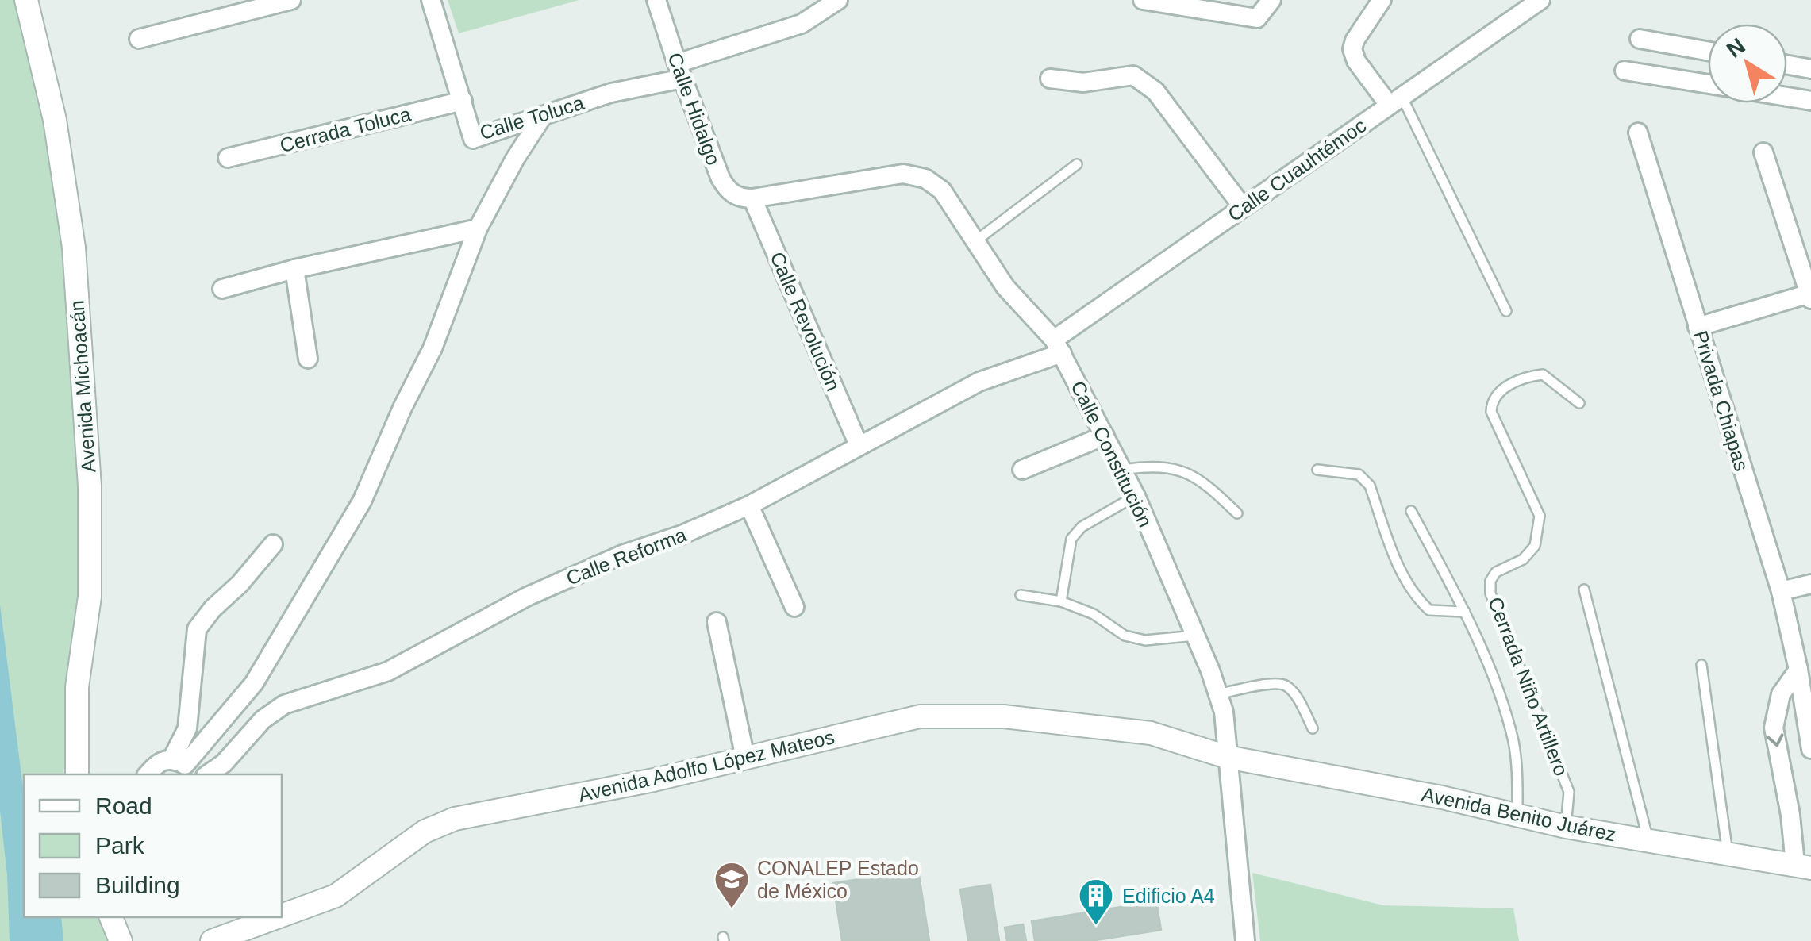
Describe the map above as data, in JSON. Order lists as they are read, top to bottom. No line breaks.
{"streets":{"street":["Calle Hidalgo","Calle Toluca","Cerrada Toluca","Calle Cuauhtémoc","Calle Revolución","Avenida Michoacán","Privada Chiapas","Calle Constitución","Calle Reforma","Avenida Adolfo López Mateos","Avenida Benito Juárez"],"lane":["Cerrada Niño Artillero"]},"crossings":[["Calle Hidalgo","Calle Toluca"],["Calle Hidalgo","Calle Revolución"],["Calle Hidalgo","Calle Constitución"],["Calle Toluca","Cerrada Toluca"],["Calle Cuauhtémoc","Calle Constitución"],["Calle Cuauhtémoc","Calle Reforma"],["Calle Revolución","Calle Constitución"],["Calle Revolución","Calle Reforma"],["Calle Constitución","Calle Reforma"],["Calle Constitución","Avenida Adolfo López Mateos"],["Calle Constitución","Avenida Benito Juárez"],["Cerrada Niño Artillero","Avenida Benito Juárez"],["Avenida Adolfo López Mateos","Avenida Benito Juárez"]],"places":{"school or university":["CONALEP Estado de México"],"building":["Edificio A4"]},"legend":["Road","Park","Building"],"north":"top left"}
